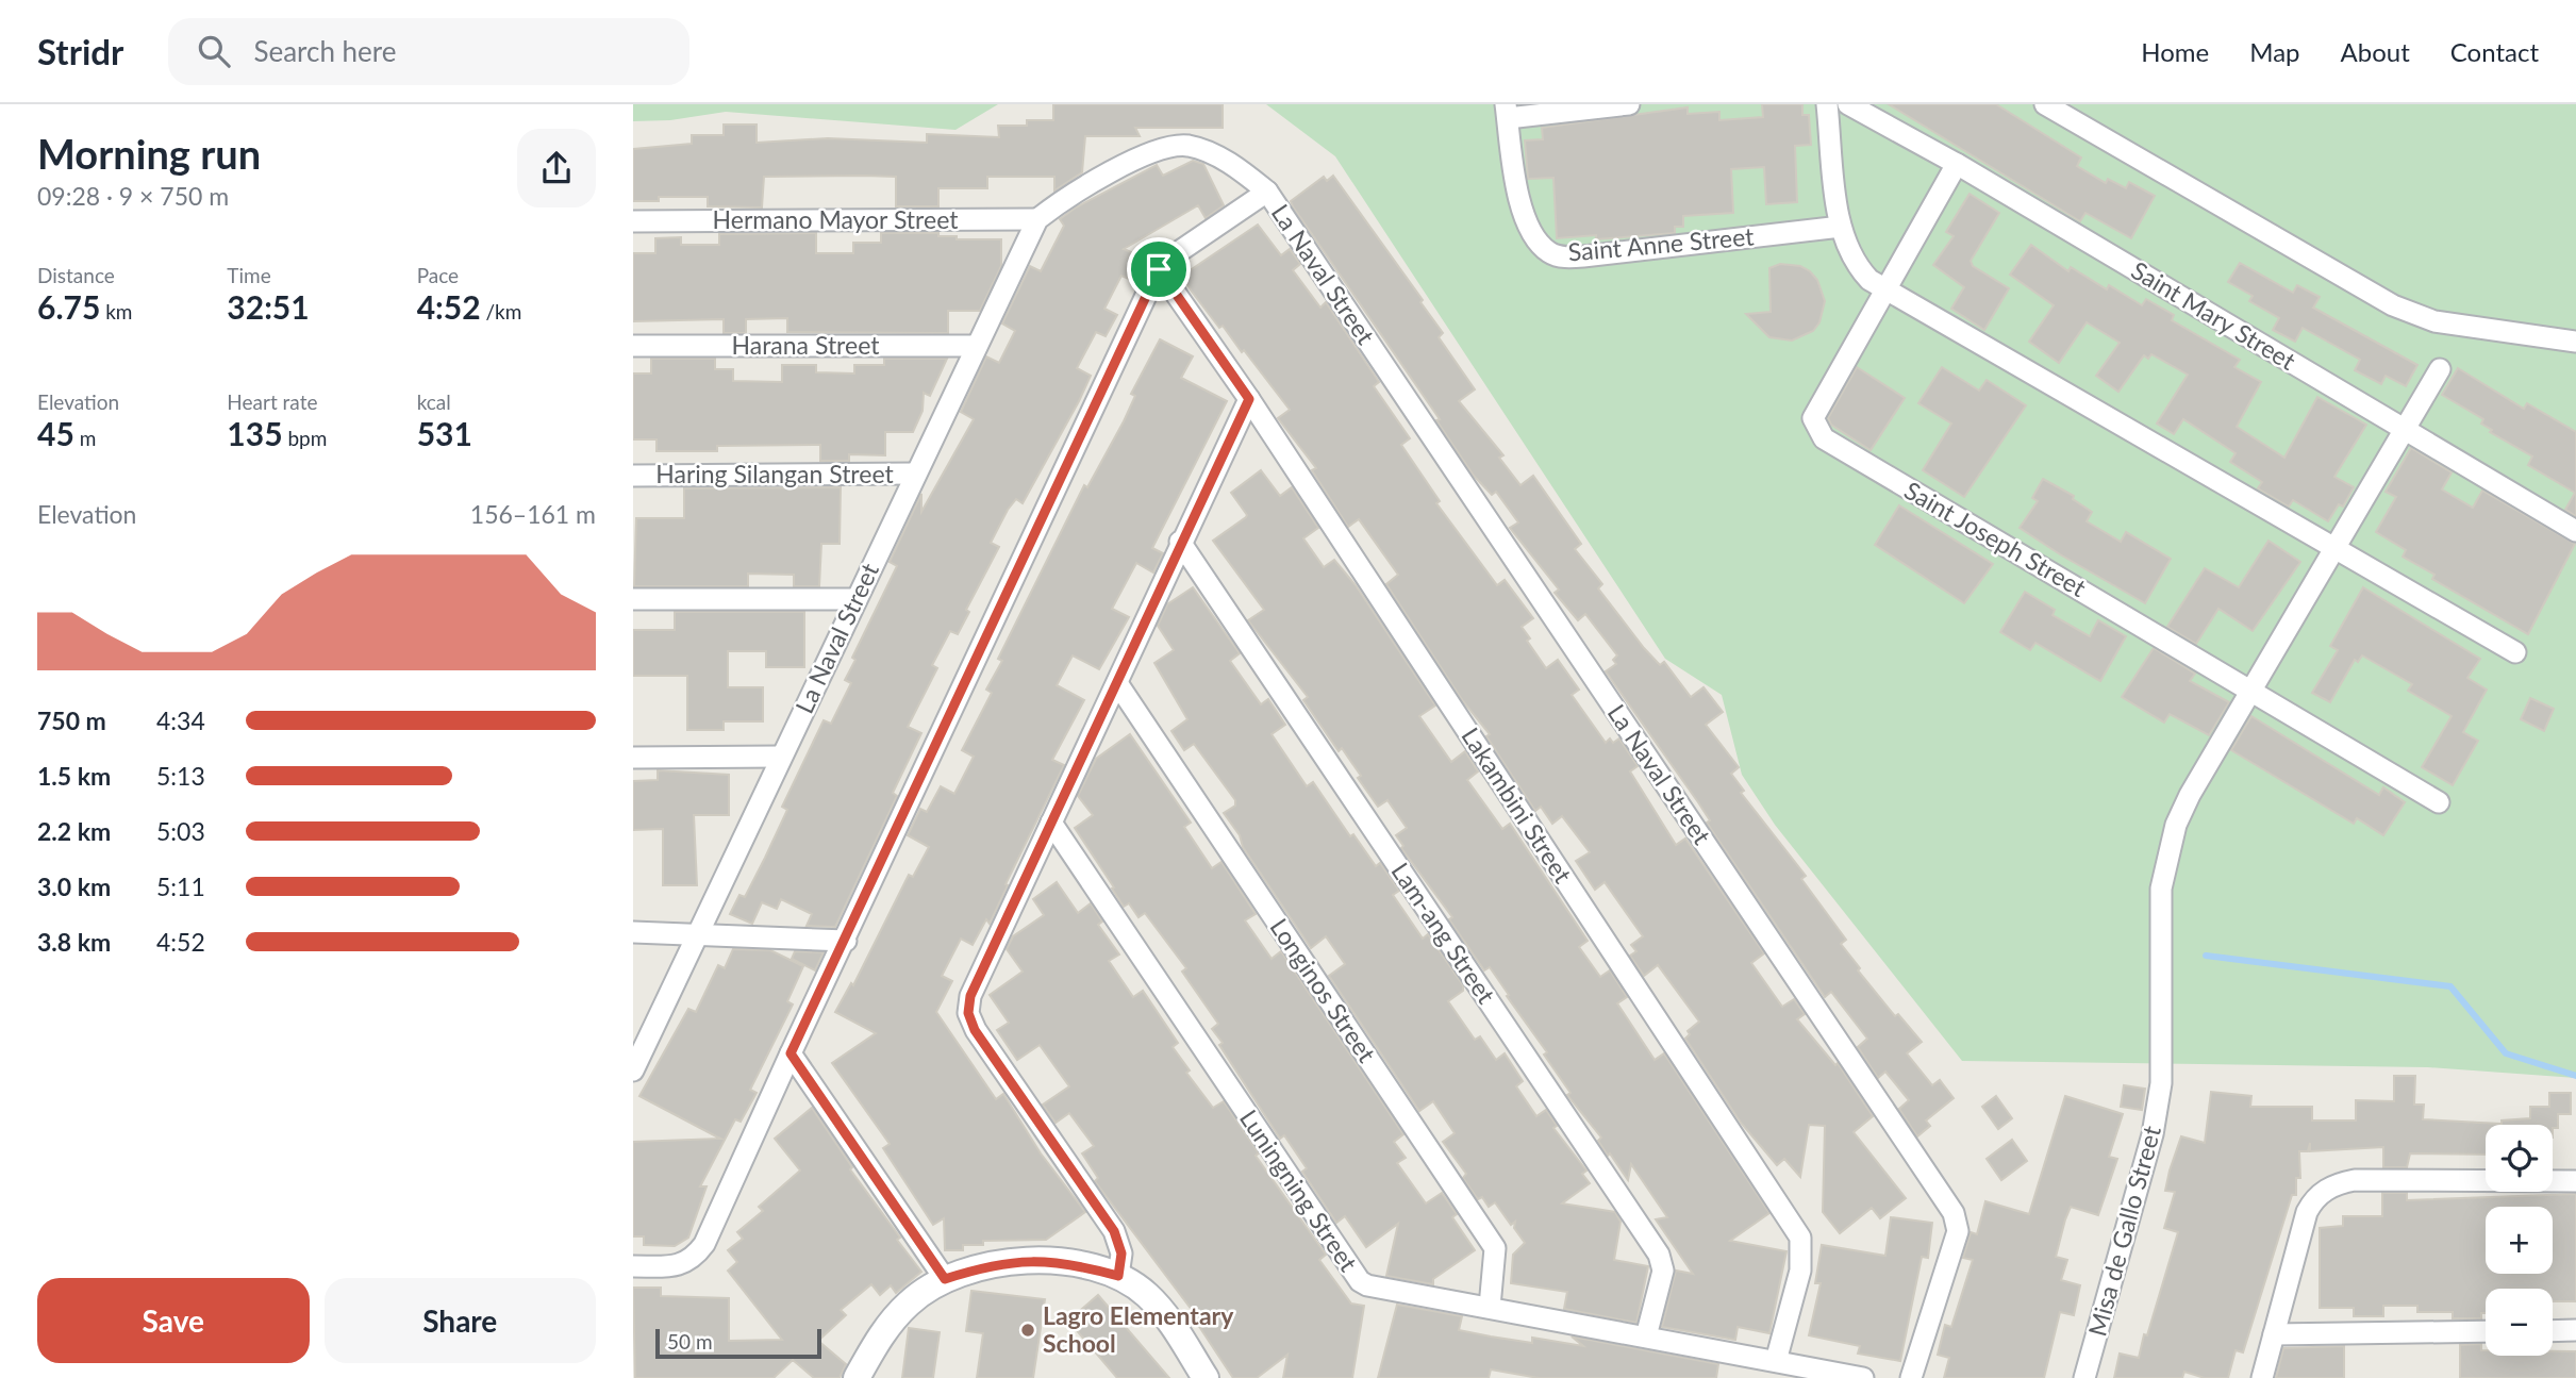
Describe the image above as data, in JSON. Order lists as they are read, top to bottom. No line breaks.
{"streets":{"street":["Hermano Mayor Street","Saint Anne Street","La Naval Street","Saint Mary Street","Harana Street","Haring Silangan Street","Saint Joseph Street","Lakambini Street","Lam-ang Street","Longinos Street","Luningning Street","Misa de Gallo Street"]},"crossings":[["Hermano Mayor Street","La Naval Street"],["La Naval Street","Harana Street"],["La Naval Street","Haring Silangan Street"],["Saint Mary Street","Saint Joseph Street"],["Saint Mary Street","Misa de Gallo Street"],["Saint Joseph Street","Misa de Gallo Street"],["Lakambini Street","Luningning Street"],["Lam-ang Street","Luningning Street"],["Longinos Street","Luningning Street"]],"places":["Lagro Elementary School"],"scale_bar":"50 m","page":{"header":"Stridr","search":"Search here","nav":["Home","Map","About","Contact"],"heading":["Morning run","09:28 · 9 × 750 m"],"stats":[["Distance","6.75 km"],["Time","32:51"],["Pace","4:52 /km"],["Elevation","45 m"],["Heart rate","135 bpm"],["kcal","531"]],"chart":["Elevation","156–161 m"],"list":[{"name":"750 m","note":"4:34"},{"name":"1.5 km","note":"5:13"},{"name":"2.2 km","note":"5:03"},{"name":"3.0 km","note":"5:11"},{"name":"3.8 km","note":"4:52"}],"map_buttons":["+","−"],"buttons":["Save","Share"],"scale":"50 m"}}
